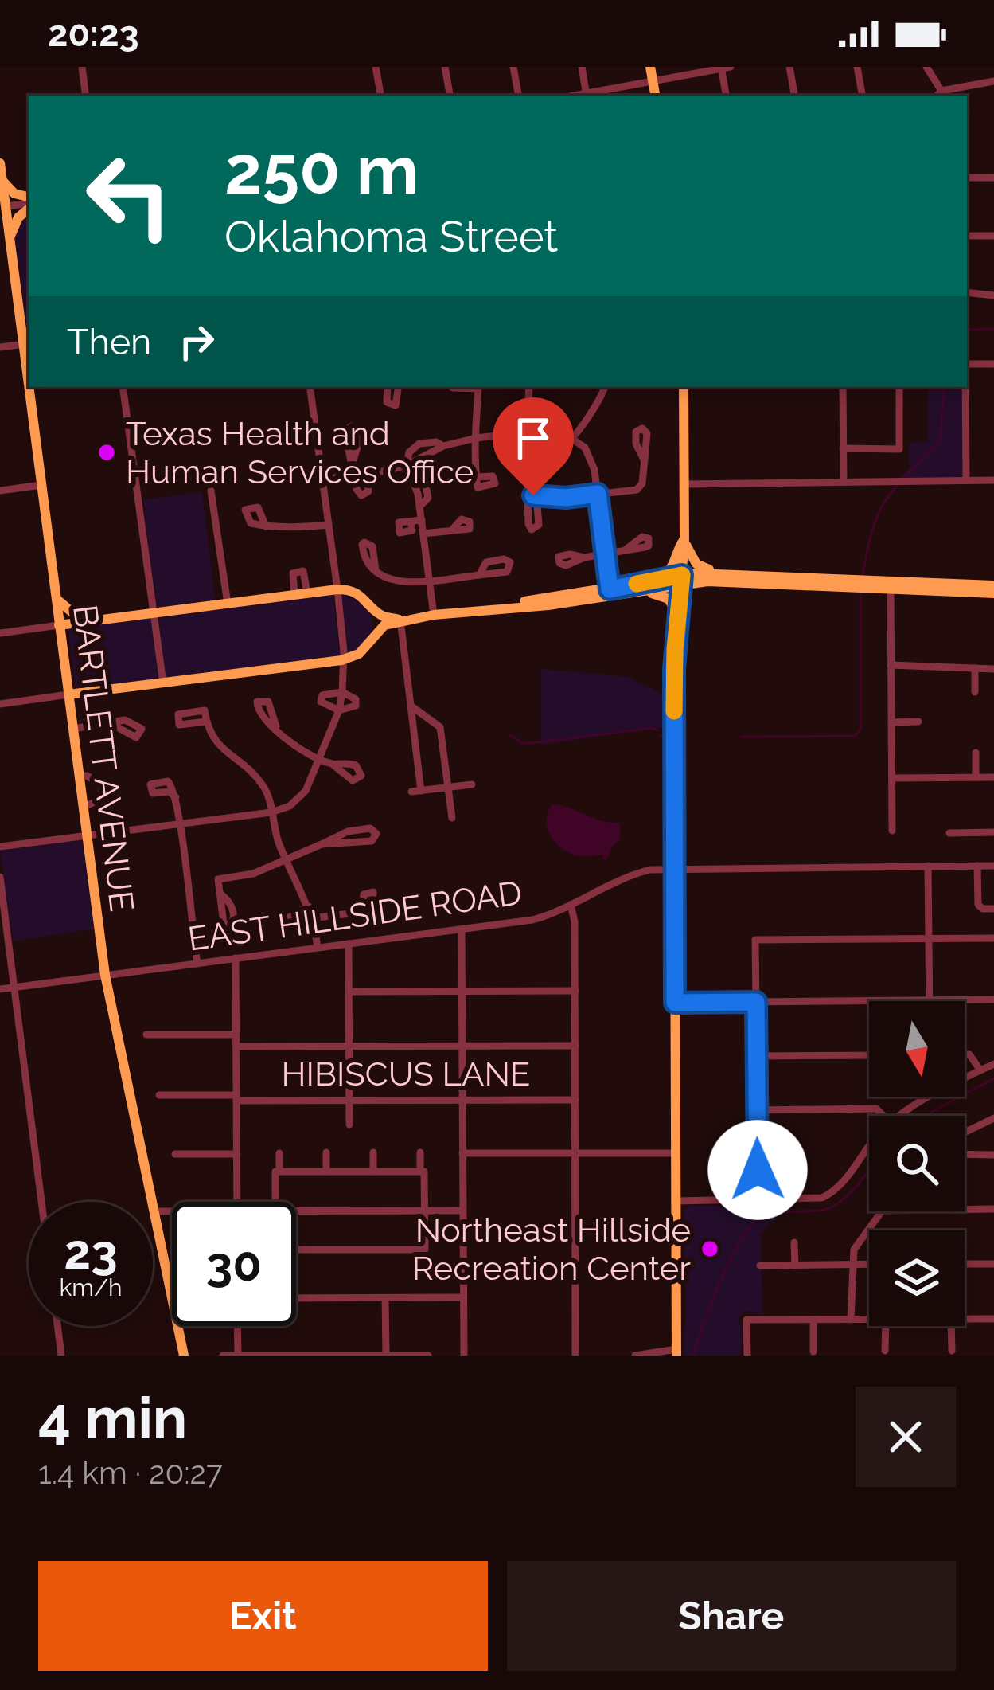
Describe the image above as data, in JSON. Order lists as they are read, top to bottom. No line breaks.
{"streets":{"main road":["BARTLETT AVENUE"],"street":["EAST HILLSIDE ROAD","HIBISCUS LANE"]},"crossings":[["BARTLETT AVENUE","EAST HILLSIDE ROAD"]],"places":["Texas Health and Human Services Office","Northeast Hillside Recreation Center"],"north":"bottom","page":{"status":"20:23","turn":["250 m","Oklahoma Street"],"then":"Then","speed":"23 km/h","limit":"30","heading":["4 min","1.4 km · 20:27"],"buttons":["Exit","Share"]}}
